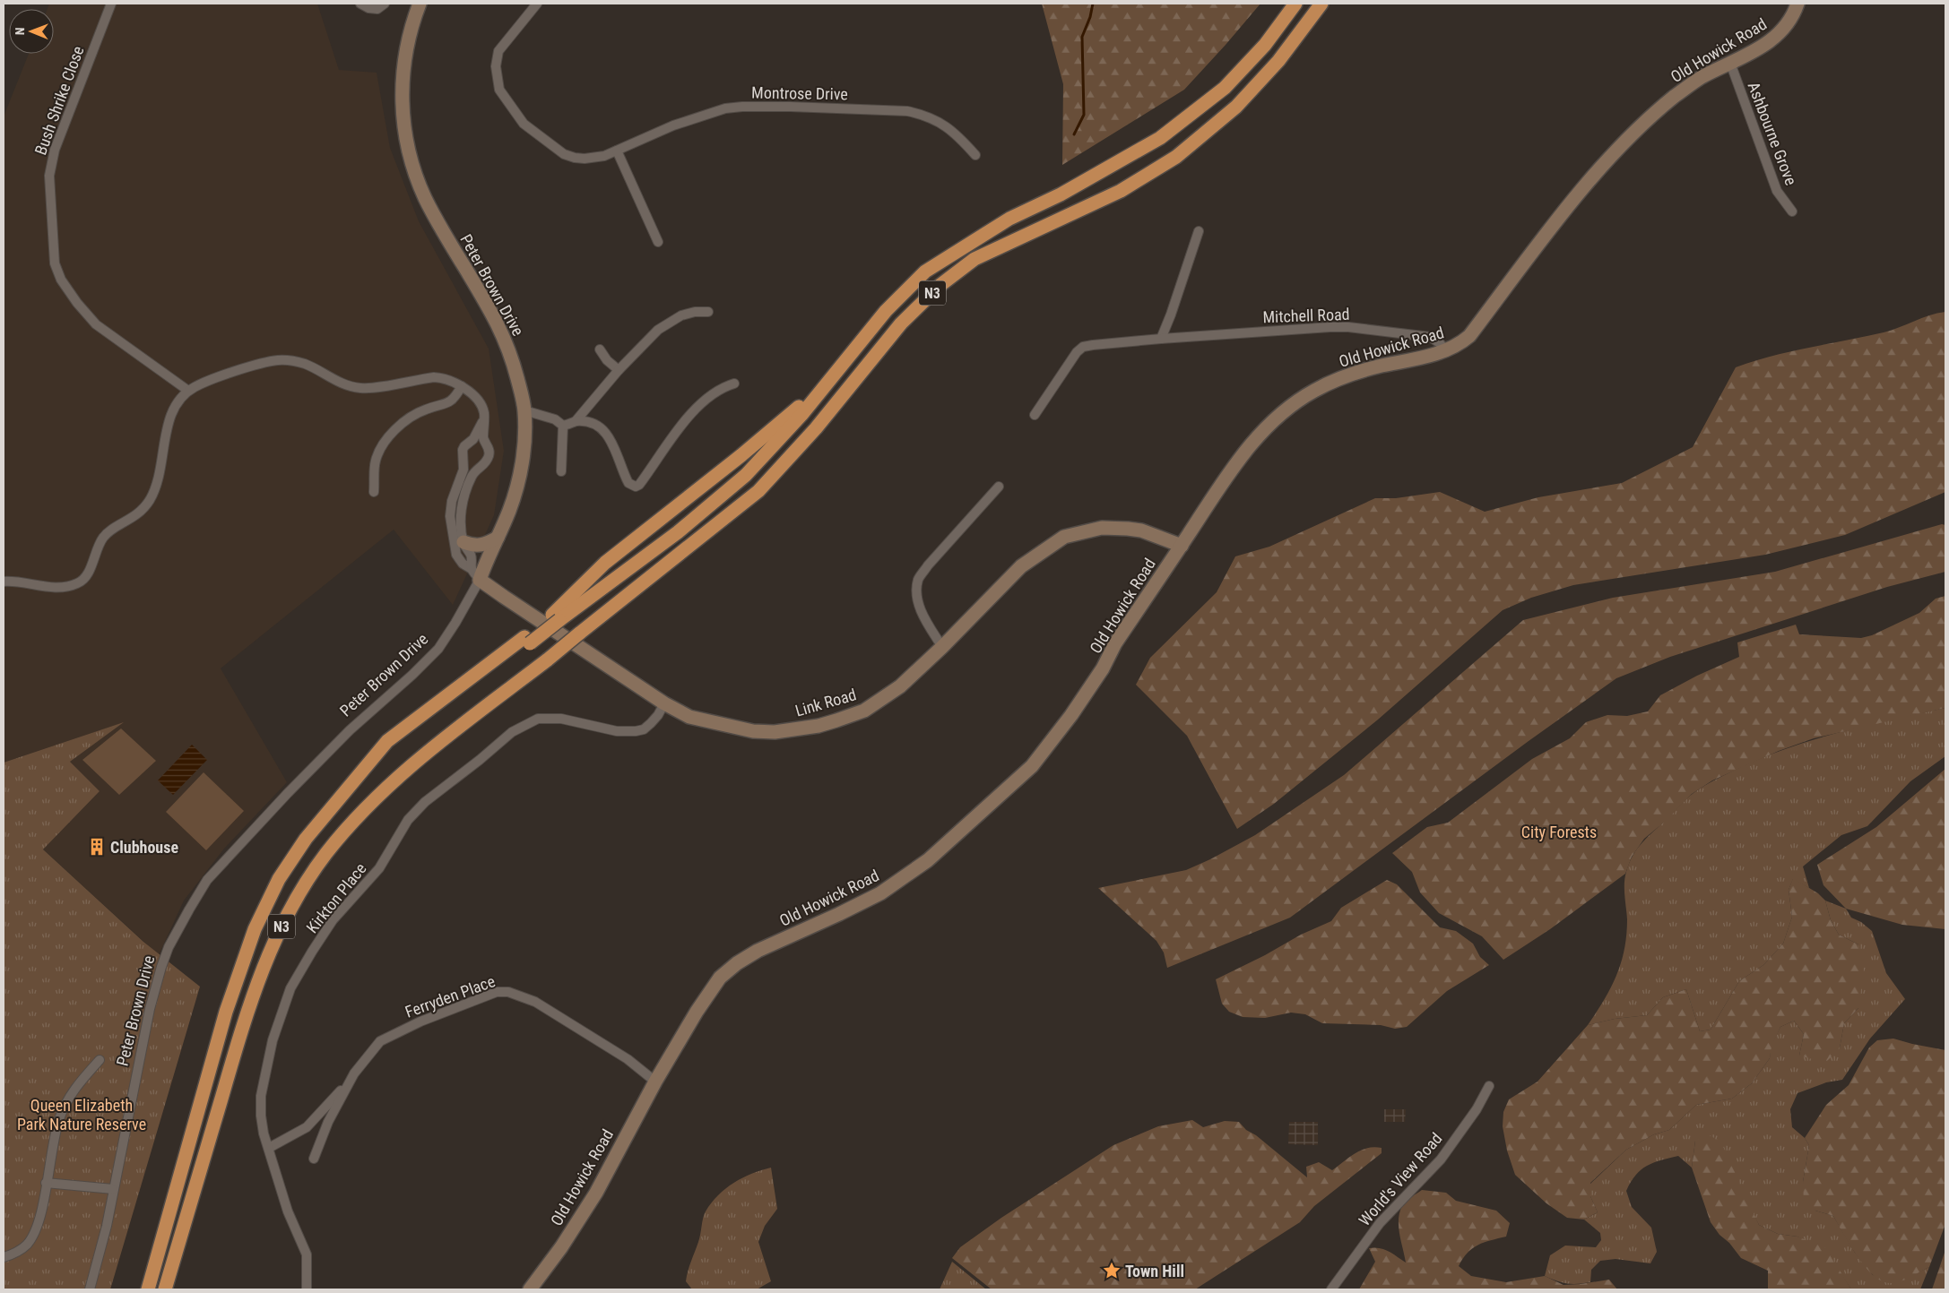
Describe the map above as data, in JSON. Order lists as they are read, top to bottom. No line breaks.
{"streets":{"highway":["N3"],"main road":["Old Howick Road","Peter Brown Drive","Link Road"],"street":["Montrose Drive","Bush Shrike Close","Ashbourne Grove","Mitchell Road","Kirkton Place","Ferryden Place","World's View Road"]},"crossings":[["Old Howick Road","Ashbourne Grove"],["Old Howick Road","Mitchell Road"],["Old Howick Road","Link Road"],["Old Howick Road","Ferryden Place"],["Peter Brown Drive","Link Road"],["Link Road","Kirkton Place"],["Kirkton Place","Ferryden Place"]],"parks":["City Forests","Queen Elizabeth Park Nature Reserve"],"places":{"building":["Clubhouse"],"place":["Town Hill"]},"north":"left"}
